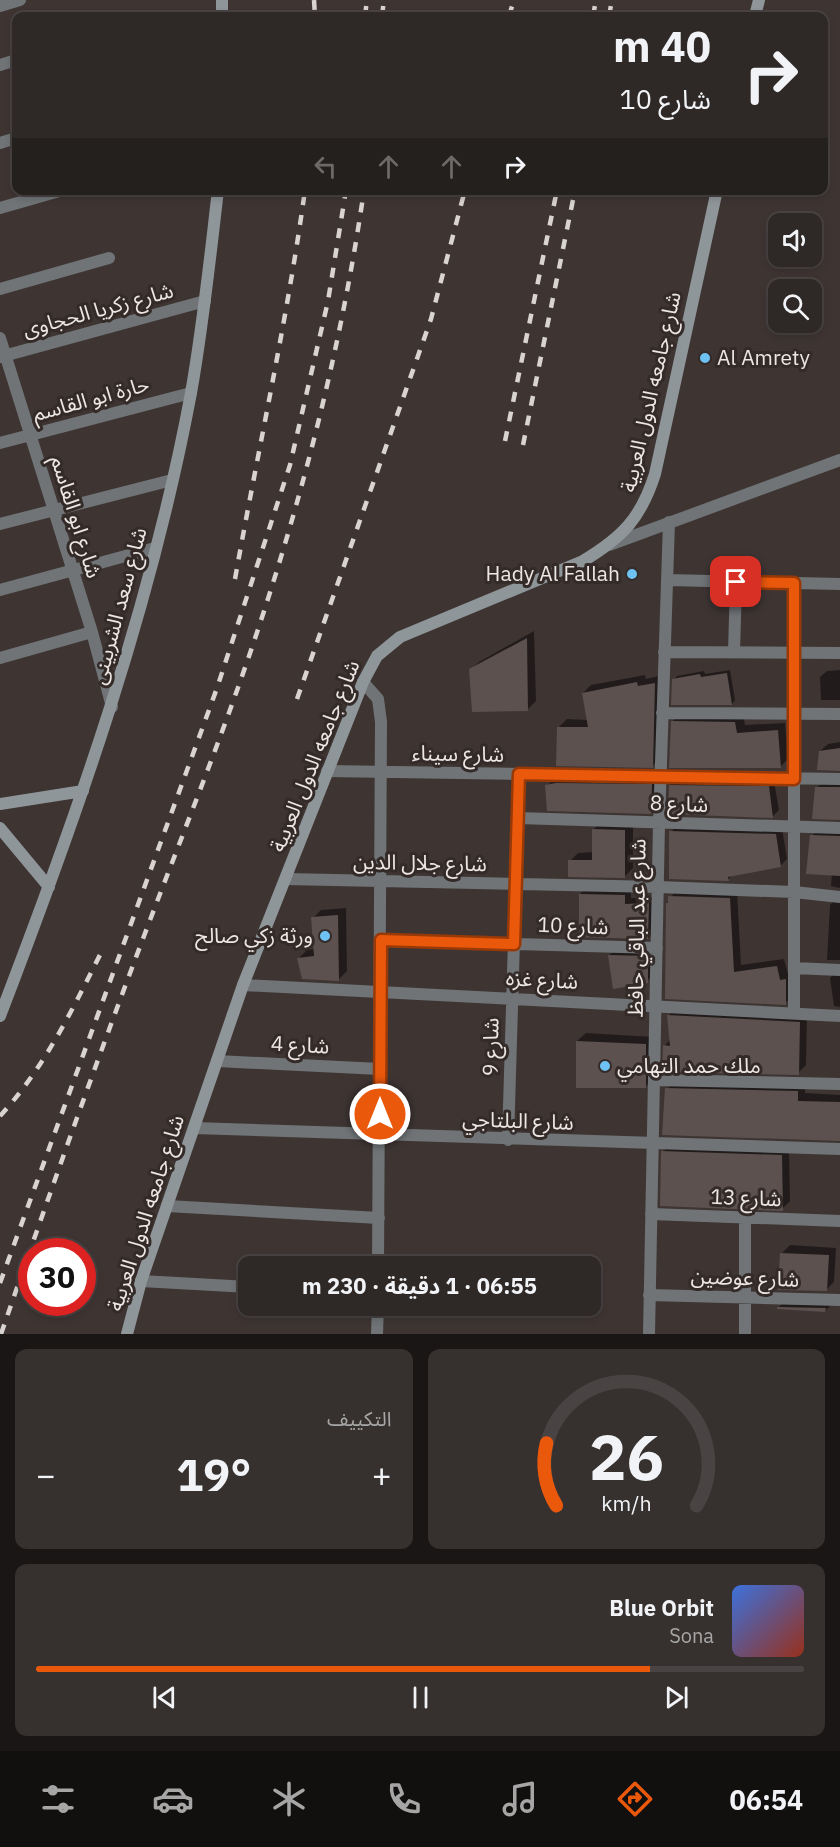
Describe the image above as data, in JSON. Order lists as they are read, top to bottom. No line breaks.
{"streets":{"main road":["شارع جامعه الدول العربية","شارع سعد الشربينى"],"street":["شارع زكريا الحجاوى","حارة ابو القاسم","شارع ابو القاسم","شارع سيناء","شارع 8","شارع جلال الدين","شارع 10","شارع عبد الباقي حافظ","شارع غزه","شارع 4","شارع 9","شارع البلتاجي","شارع 13","شارع عوضين"]},"crossings":[["شارع زكريا الحجاوى","شارع ابو القاسم"],["شارع زكريا الحجاوى","شارع سعد الشربينى"],["شارع جامعه الدول العربية","شارع سيناء"],["شارع جامعه الدول العربية","شارع جلال الدين"],["شارع جامعه الدول العربية","شارع غزه"],["شارع جامعه الدول العربية","شارع 4"],["شارع جامعه الدول العربية","شارع البلتاجي"],["حارة ابو القاسم","شارع ابو القاسم"],["حارة ابو القاسم","شارع سعد الشربينى"],["شارع ابو القاسم","شارع سعد الشربينى"],["شارع سيناء","شارع عبد الباقي حافظ"],["شارع سيناء","شارع 9"],["شارع 8","شارع عبد الباقي حافظ"],["شارع 8","شارع 9"],["شارع جلال الدين","شارع عبد الباقي حافظ"],["شارع جلال الدين","شارع 9"],["شارع 10","شارع عبد الباقي حافظ"],["شارع 10","شارع 9"],["شارع عبد الباقي حافظ","شارع غزه"],["شارع عبد الباقي حافظ","شارع البلتاجي"],["شارع عبد الباقي حافظ","شارع 13"],["شارع عبد الباقي حافظ","شارع عوضين"],["شارع غزه","شارع 9"],["شارع 9","شارع البلتاجي"]],"places":["Al Amrety","Hady Al Fallah","ورثة زكي صالح","ملك حمد التهامي"],"page":{"turn":["40 m","شارع 10"],"limit":"30","trip":"06:55 · 1 دقيقة · 230 m","tile":"التكييف","heat":["−","19°","+"],"song":["Blue Orbit","Sona"],"tabs":"06:54","gauge":["26","km/h"]}}
